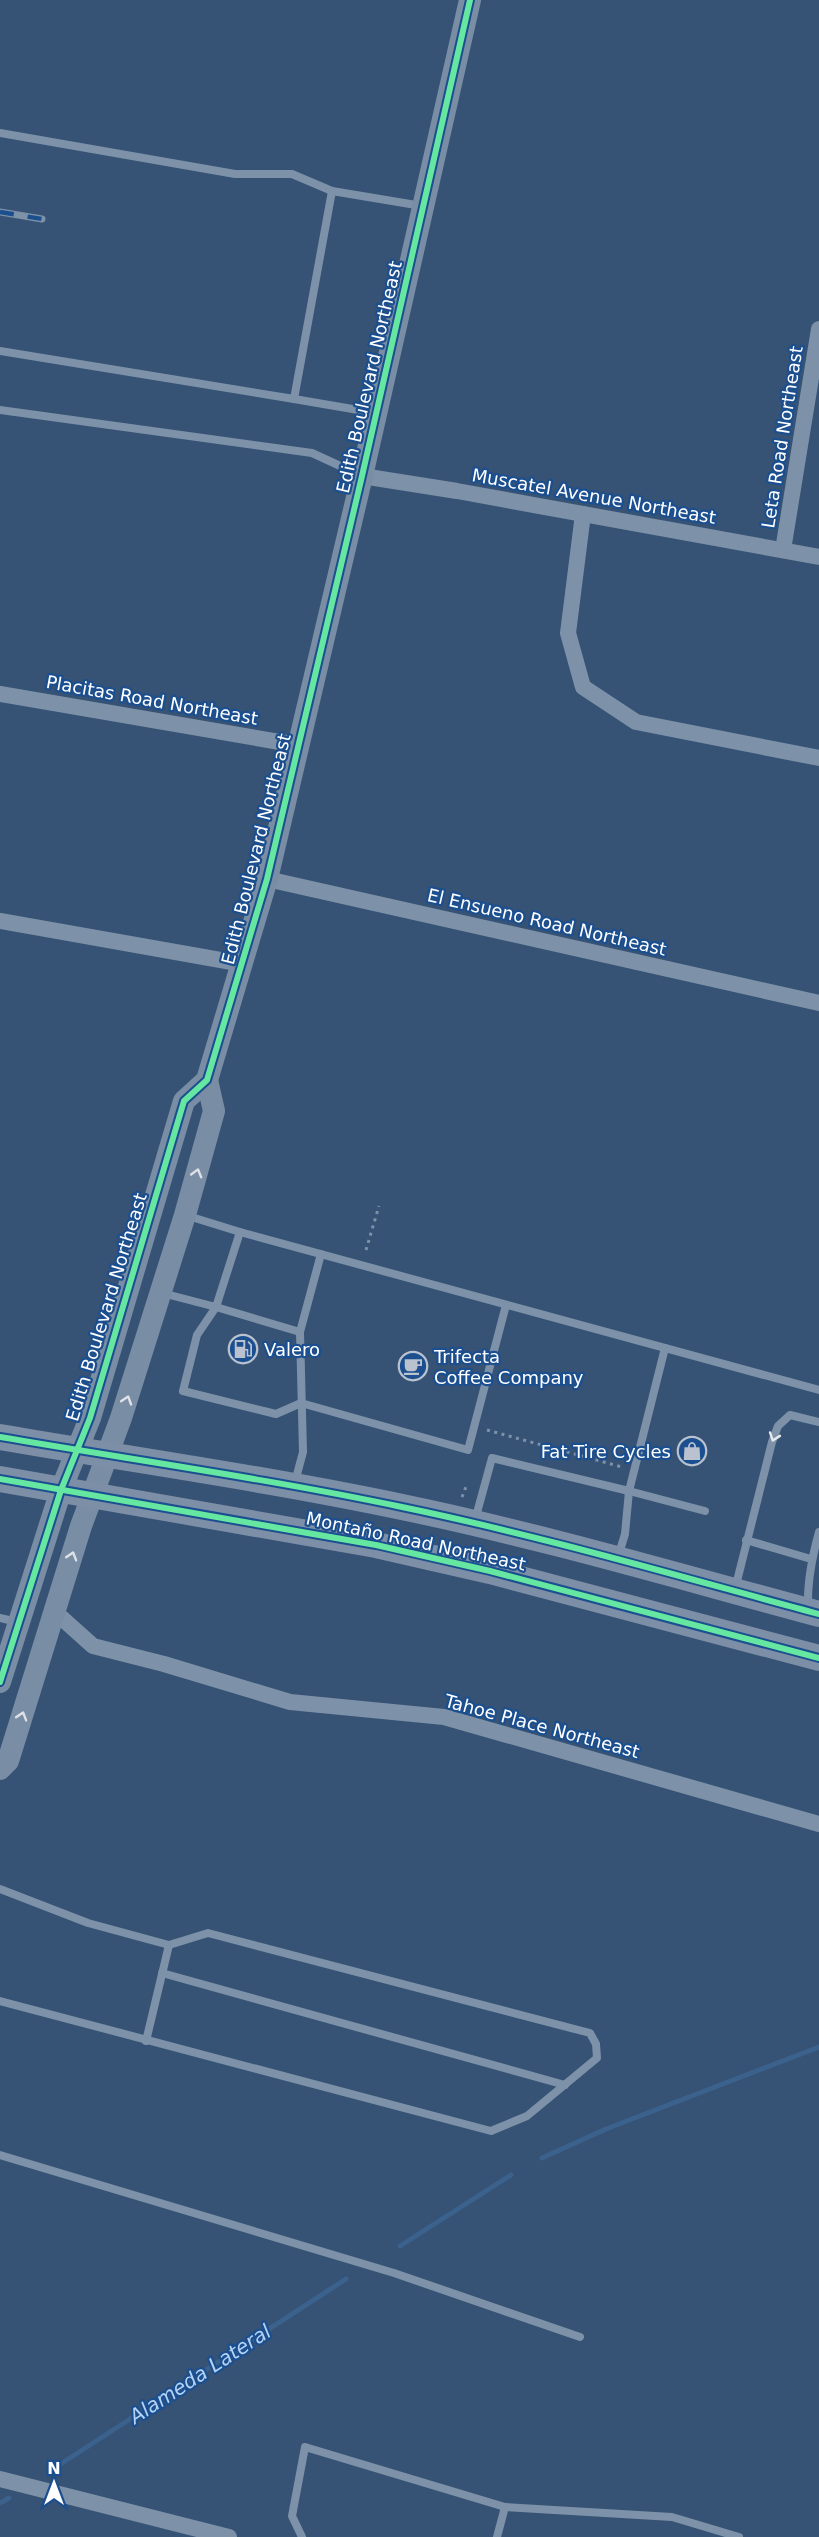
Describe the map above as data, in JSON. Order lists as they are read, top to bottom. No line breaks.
{"streets":{"main road":["Montaño Road Northeast"],"street":["Edith Boulevard Northeast","Leta Road Northeast","Muscatel Avenue Northeast","Placitas Road Northeast","El Ensueno Road Northeast","Tahoe Place Northeast"]},"crossings":[["Edith Boulevard Northeast","Muscatel Avenue Northeast"],["Edith Boulevard Northeast","Placitas Road Northeast"],["Edith Boulevard Northeast","El Ensueno Road Northeast"],["Edith Boulevard Northeast","Montaño Road Northeast"],["Edith Boulevard Northeast","Tahoe Place Northeast"],["Leta Road Northeast","Muscatel Avenue Northeast"]],"water":["Alameda Lateral"],"places":{"fuel station":["Valero"],"cafe":["Trifecta Coffee Company"],"shop":["Fat Tire Cycles"]},"north":"top"}
